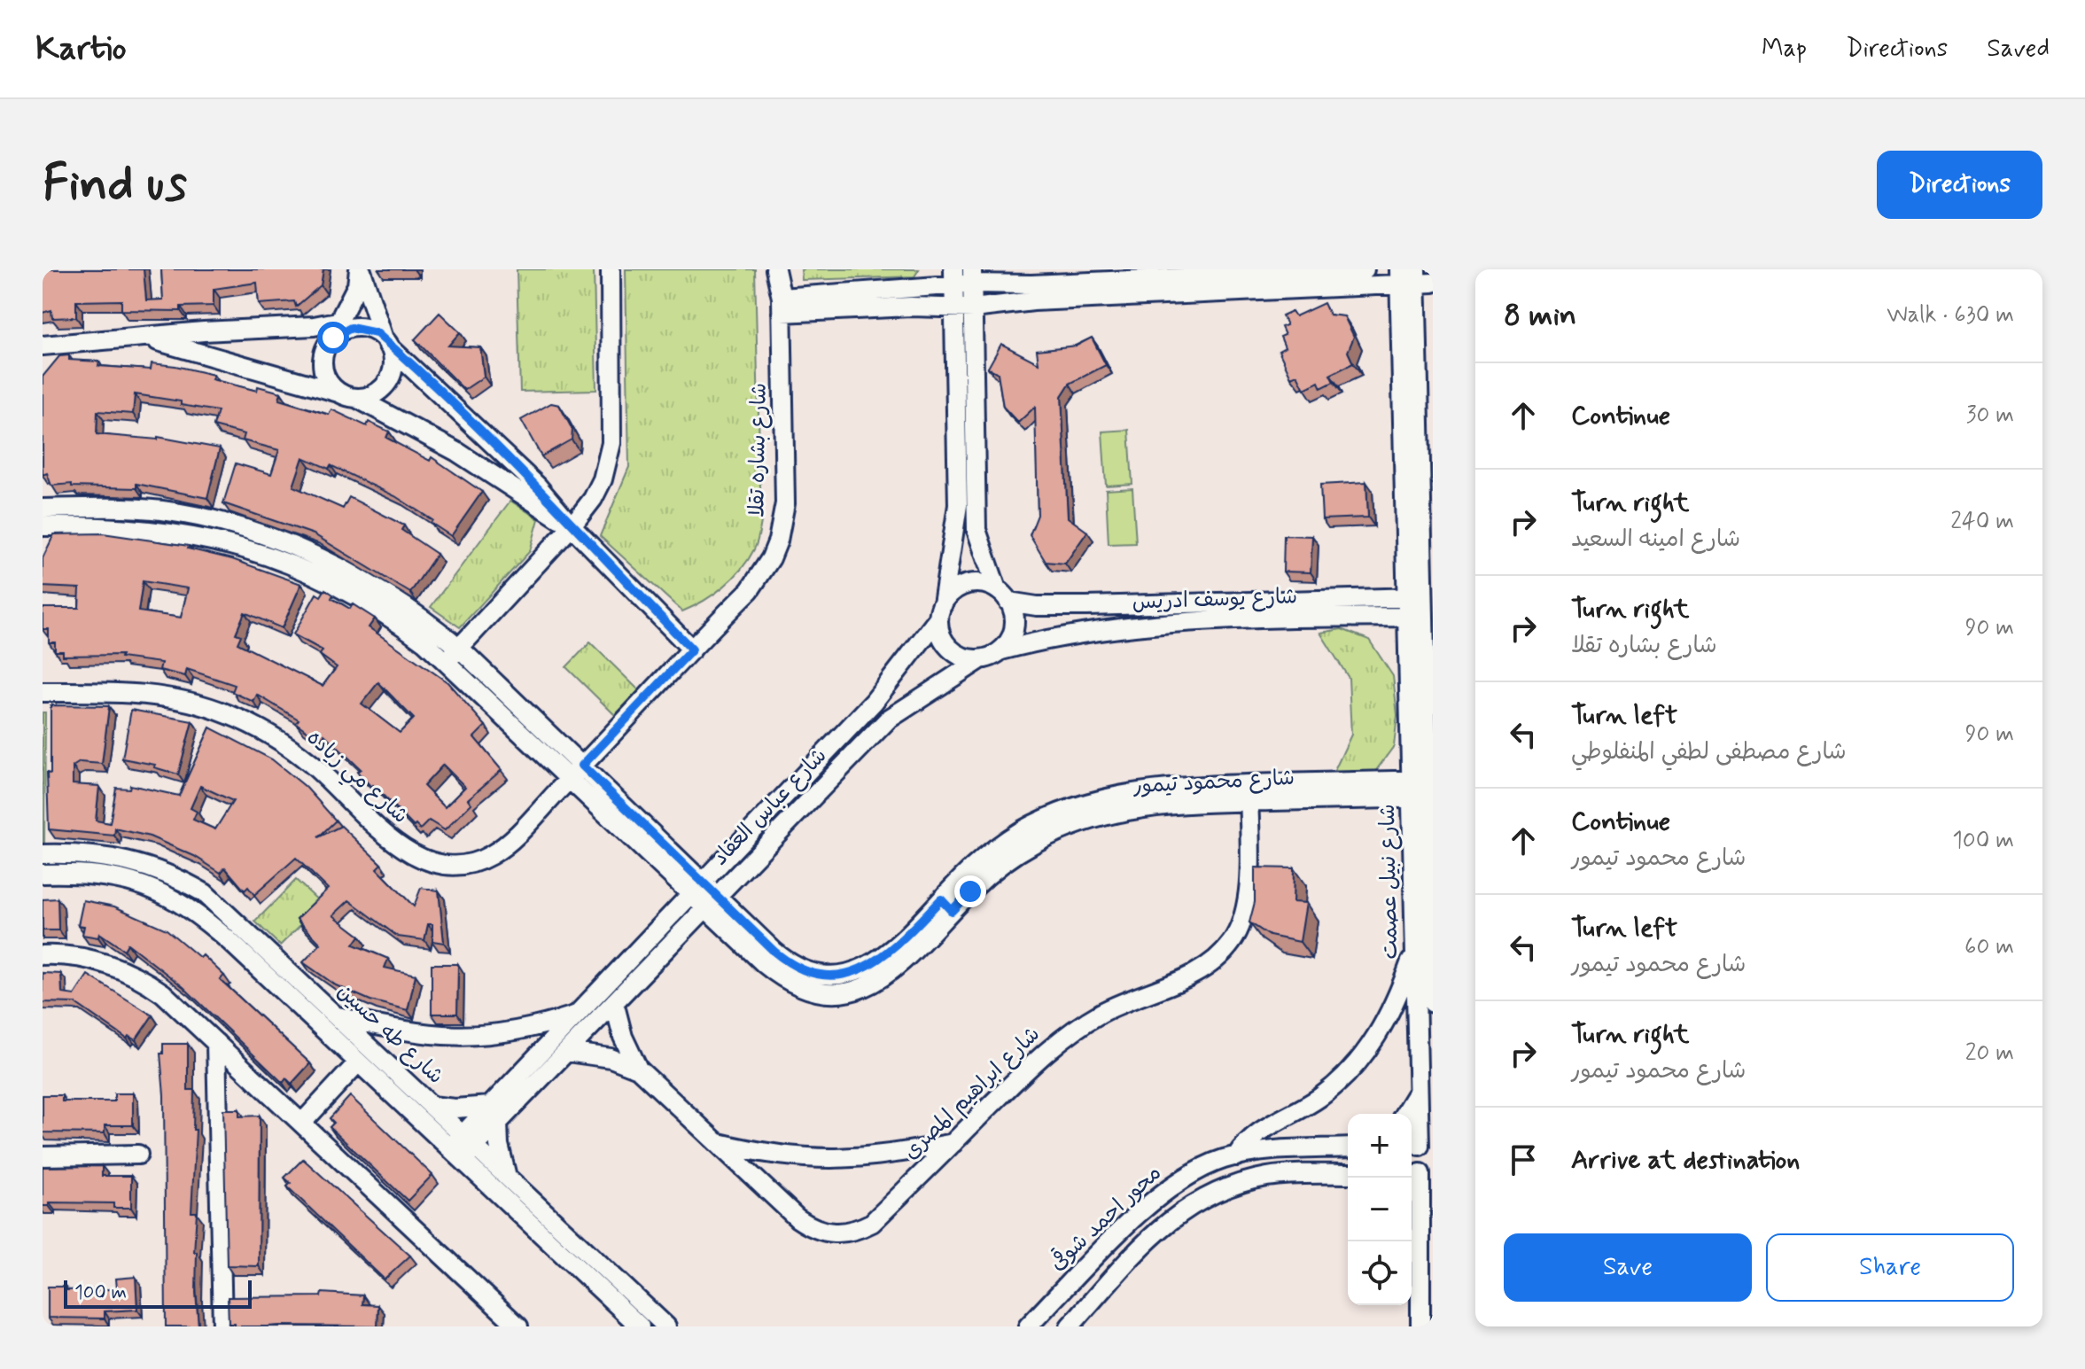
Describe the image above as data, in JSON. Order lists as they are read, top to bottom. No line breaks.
{"streets":{"street":["شارع بشاره تقلا","شارع يوسف ادريس","شارع مي زياده","شارع محمود تيمور","شارع عباس العقاد","شارع نبيل عصمت","شارع طه حسين","شارع ابراهيم المصرى","محور احمد شوقى"]},"crossings":[["شارع بشاره تقلا","شارع مي زياده"],["شارع بشاره تقلا","شارع محمود تيمور"],["شارع يوسف ادريس","شارع عباس العقاد"],["شارع يوسف ادريس","شارع نبيل عصمت"],["شارع مي زياده","شارع محمود تيمور"],["شارع محمود تيمور","شارع عباس العقاد"],["شارع محمود تيمور","شارع نبيل عصمت"],["شارع محمود تيمور","شارع ابراهيم المصرى"],["شارع عباس العقاد","شارع طه حسين"],["شارع عباس العقاد","شارع ابراهيم المصرى"]],"scale_bar":"100 m","page":{"header":"Kartio","nav":["Map","Directions","Saved"],"buttons":["Directions",["Save","Share"]],"title":"Find us","heading":["8 min","Walk · 630 m"],"list":[["Continue","30 m"],["Turn right","شارع امينه السعيد","240 m"],["Turn right","شارع بشاره تقلا","90 m"],["Turn left","شارع مصطفى لطفي المنفلوطي","90 m"],["Continue","شارع محمود تيمور","100 m"],["Turn left","شارع محمود تيمور","60 m"],["Turn right","شارع محمود تيمور","20 m"],"Arrive at destination"],"map_buttons":["+","−"],"scale":"100 m"}}
